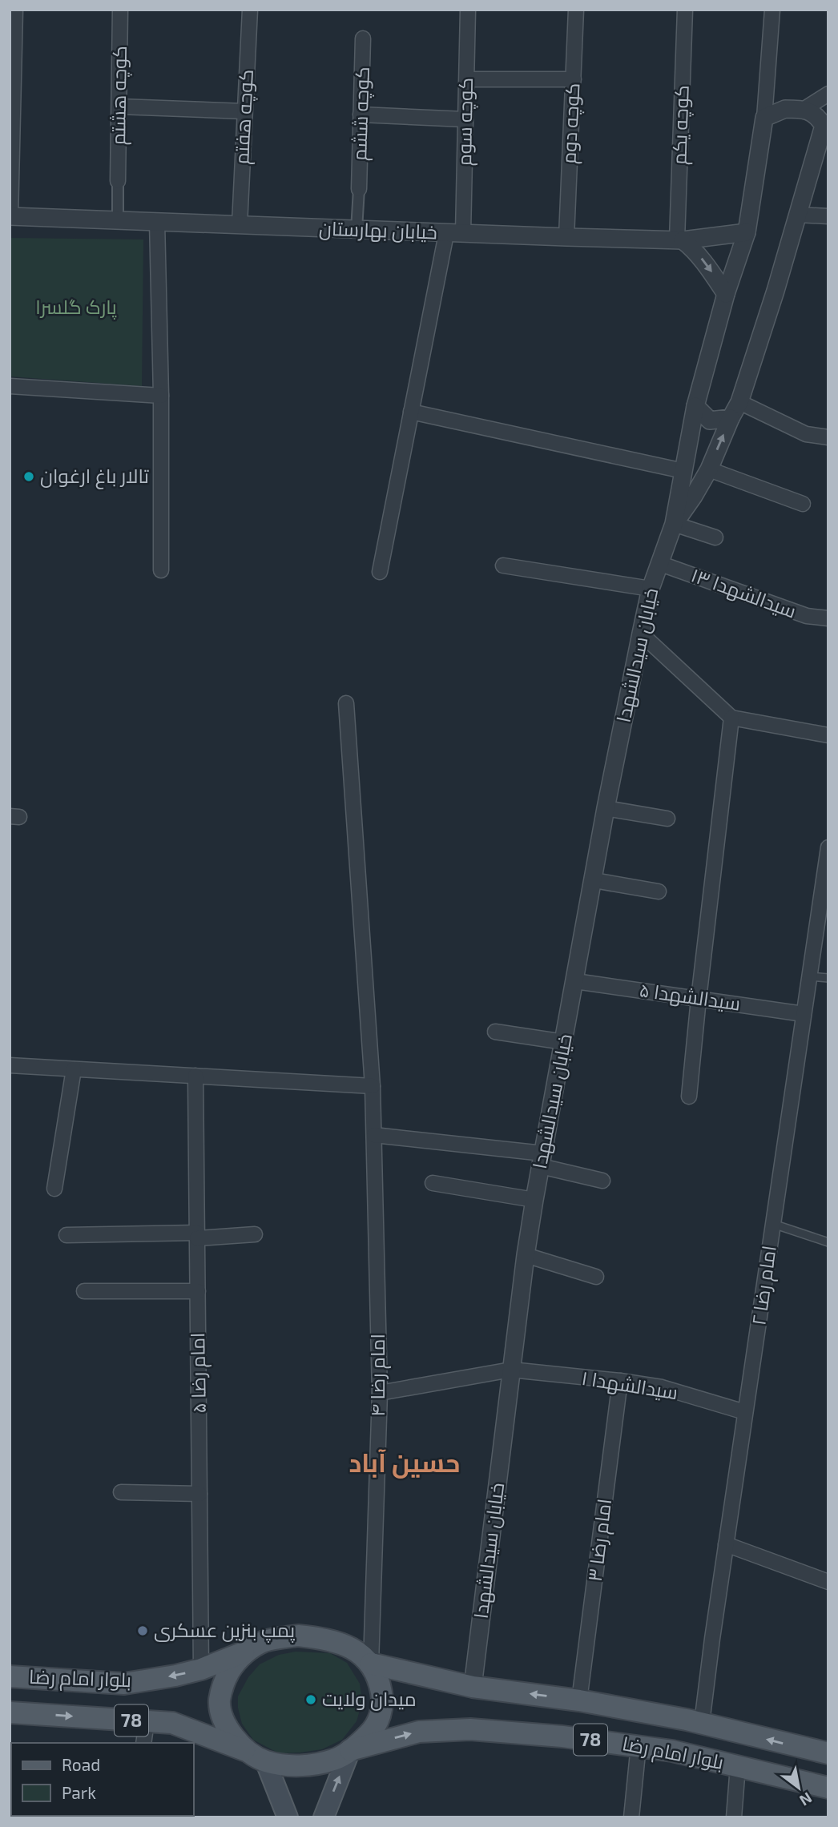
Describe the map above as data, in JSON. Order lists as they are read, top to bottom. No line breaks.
{"streets":{"main road":["بلوار امام رضا","78"],"street":["کوچه هشتم","کوچه ششم","کوچه هفتم","کوچه سوم","کوچه دوم","کوچه یکم","خیابان بهارستان","سیدالشهدا ۱۳","خیابان سیدالشهدا","سیدالشهدا ۵","امام رضا ۲","امام رضا ۵","امام رضا ۴","سیدالشهدا ۱","امام رضا ۳"]},"crossings":[["کوچه هفتم","خیابان بهارستان"],["کوچه سوم","خیابان بهارستان"],["کوچه دوم","خیابان بهارستان"],["کوچه یکم","خیابان بهارستان"],["سیدالشهدا ۱۳","خیابان سیدالشهدا"],["خیابان سیدالشهدا","سیدالشهدا ۵"],["خیابان سیدالشهدا","سیدالشهدا ۱"],["خیابان سیدالشهدا","بلوار امام رضا"],["سیدالشهدا ۵","امام رضا ۲"],["امام رضا ۲","سیدالشهدا ۱"],["امام رضا ۲","بلوار امام رضا"],["امام رضا ۵","بلوار امام رضا"],["امام رضا ۴","سیدالشهدا ۱"],["امام رضا ۴","بلوار امام رضا"],["امام رضا ۴","78"],["سیدالشهدا ۱","امام رضا ۳"],["امام رضا ۳","بلوار امام رضا"],["بلوار امام رضا","78"]],"districts":["حسین آباد"],"parks":["پارک گلسرا"],"places":["تالار باغ ارغوان","پمپ بنزین عسکری","میدان ولایت"],"legend":["Road","Park"],"north":"bottom right"}
